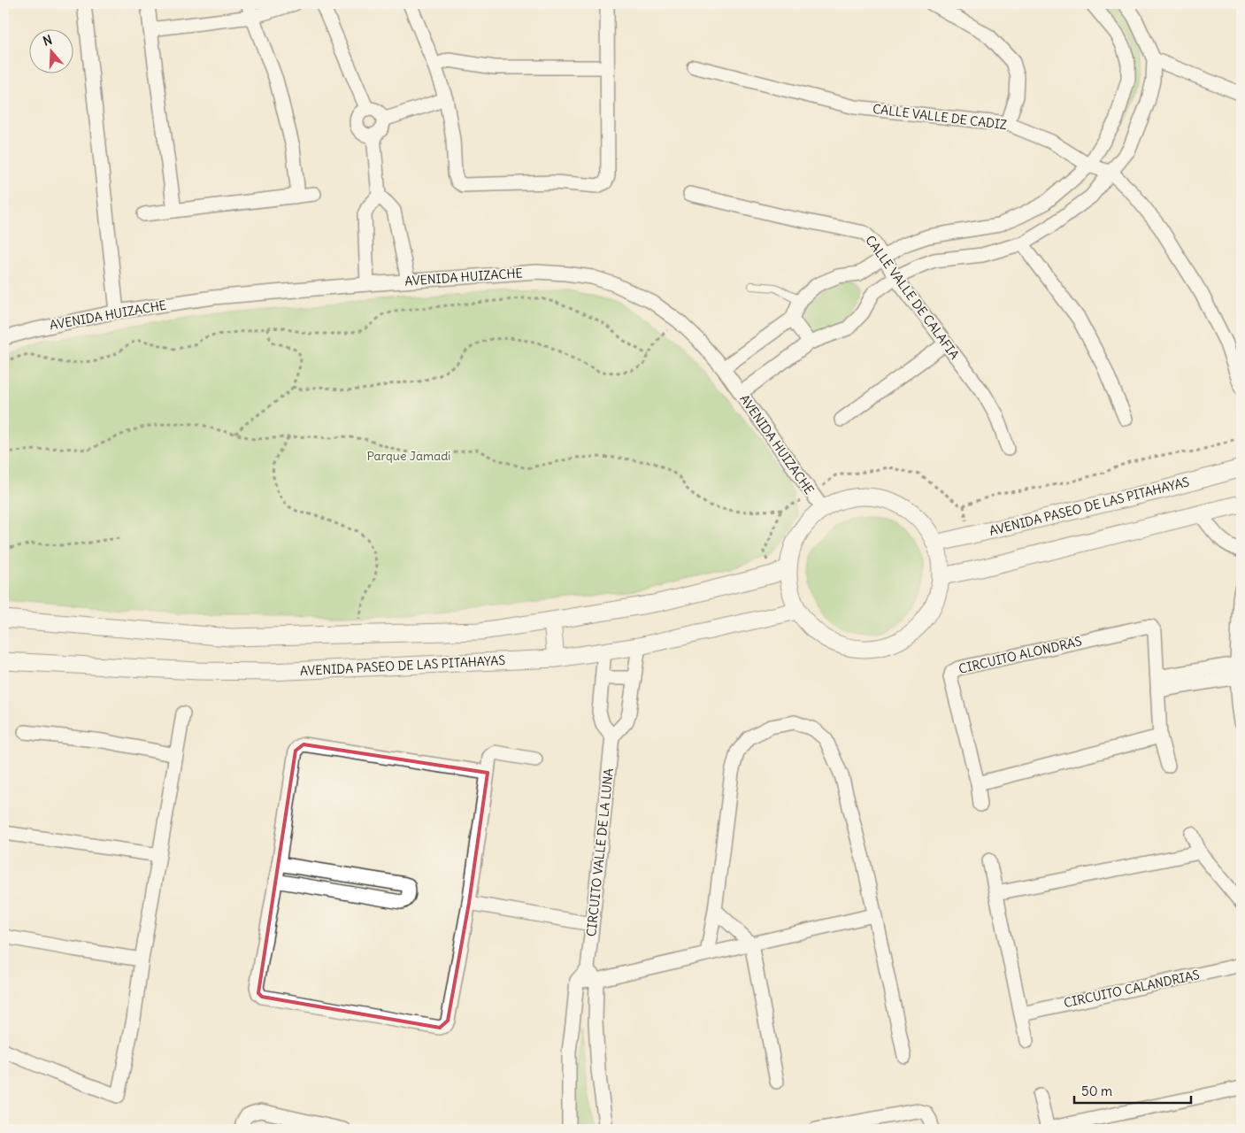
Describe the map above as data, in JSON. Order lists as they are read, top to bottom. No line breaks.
{"streets":{"street":["CALLE VALLE DE CADIZ","AVENIDA HUIZACHE","CALLE VALLE DE CALAFIA","AVENIDA PASEO DE LAS PITAHAYAS","CIRCUITO ALONDRAS","CIRCUITO VALLE DE LA LUNA","CIRCUITO CALANDRIAS"]},"crossings":[["AVENIDA HUIZACHE","AVENIDA PASEO DE LAS PITAHAYAS"]],"parks":["Parque Jamadi"],"scale_bar":"50 m","north":"top"}
